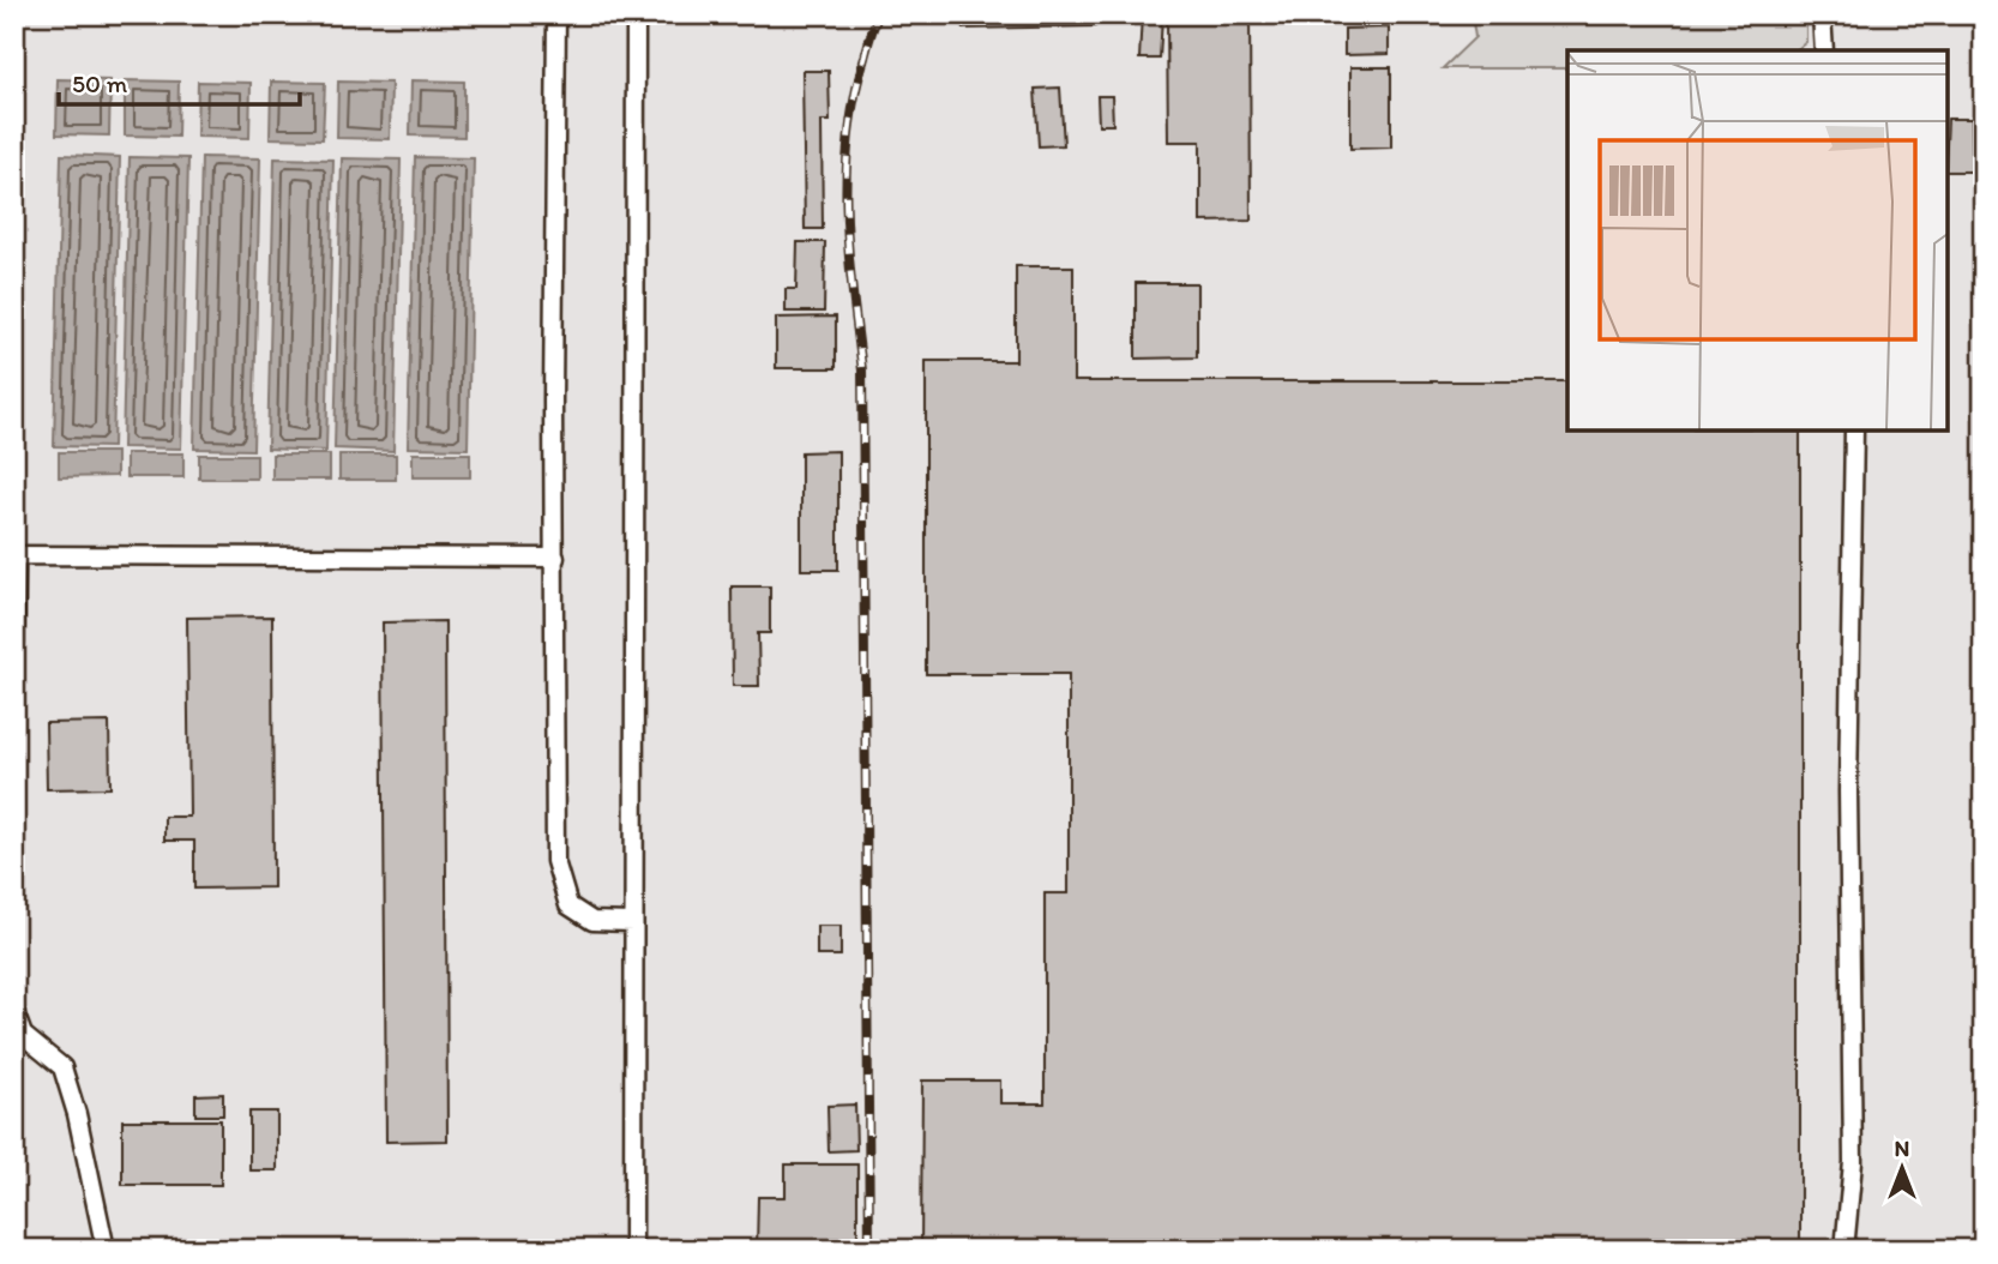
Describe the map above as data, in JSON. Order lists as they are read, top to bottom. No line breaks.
{"scale_bar":"50 m","north":"top"}
